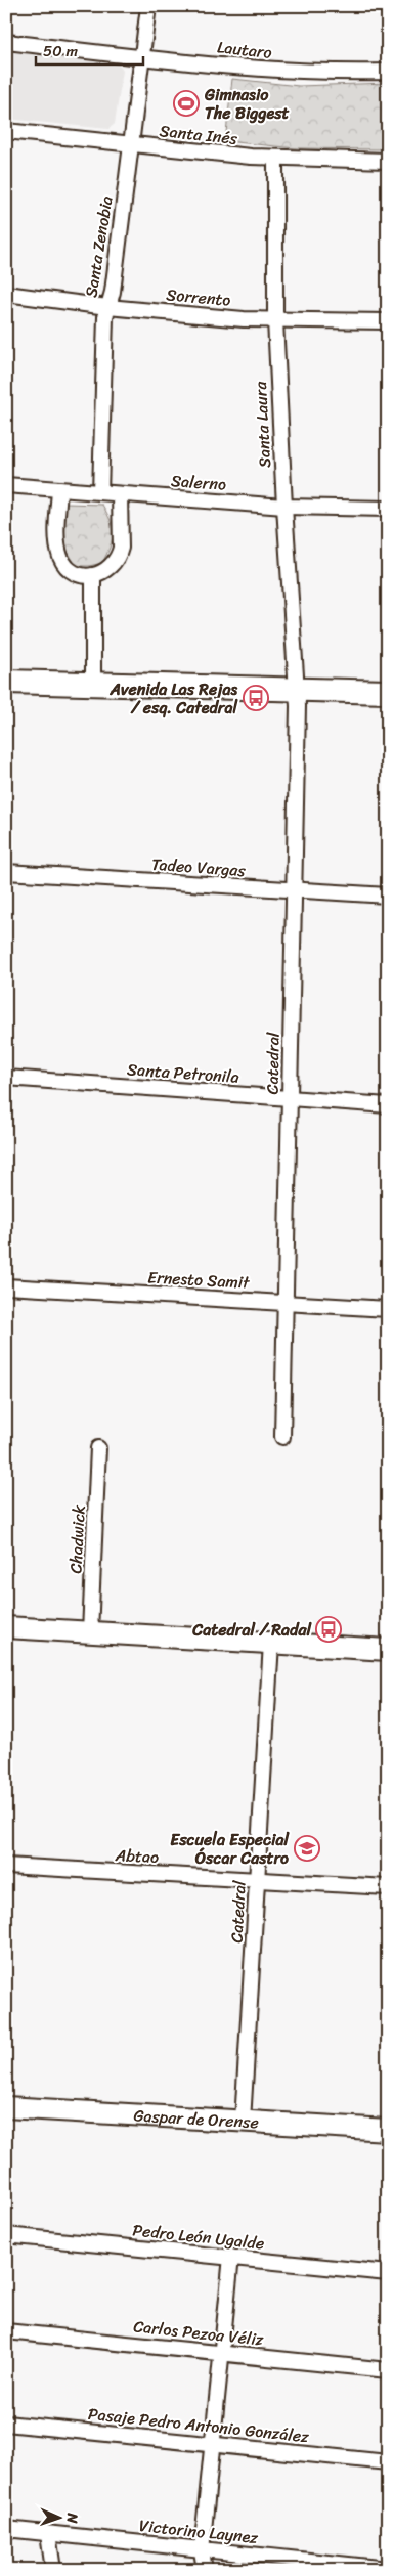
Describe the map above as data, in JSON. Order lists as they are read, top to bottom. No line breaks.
{"streets":{"main road":["Gaspar de Orense"],"street":["Lautaro","Santa Inés","Santa Zenobia","Sorrento","Santa Laura","Salerno","Tadeo Vargas","Catedral","Santa Petronila","Ernesto Samit","Chadwick","Abtao","Pedro León Ugalde","Carlos Pezoa Véliz","Pasaje Pedro Antonio González","Victorino Laynez"]},"crossings":[["Lautaro","Santa Zenobia"],["Santa Inés","Santa Zenobia"],["Santa Inés","Santa Laura"],["Santa Zenobia","Sorrento"],["Santa Zenobia","Salerno"],["Sorrento","Santa Laura"],["Santa Laura","Salerno"],["Santa Laura","Catedral"],["Tadeo Vargas","Catedral"],["Catedral","Santa Petronila"],["Catedral","Ernesto Samit"],["Catedral","Abtao"],["Catedral","Gaspar de Orense"]],"places":{"sports":["Gimnasio The Biggest"],"bus stop":["Avenida Las Rejas / esq. Catedral","Catedral / Radal"],"school or university":["Escuela Especial Óscar Castro"]},"scale_bar":"50 m","north":"right"}
